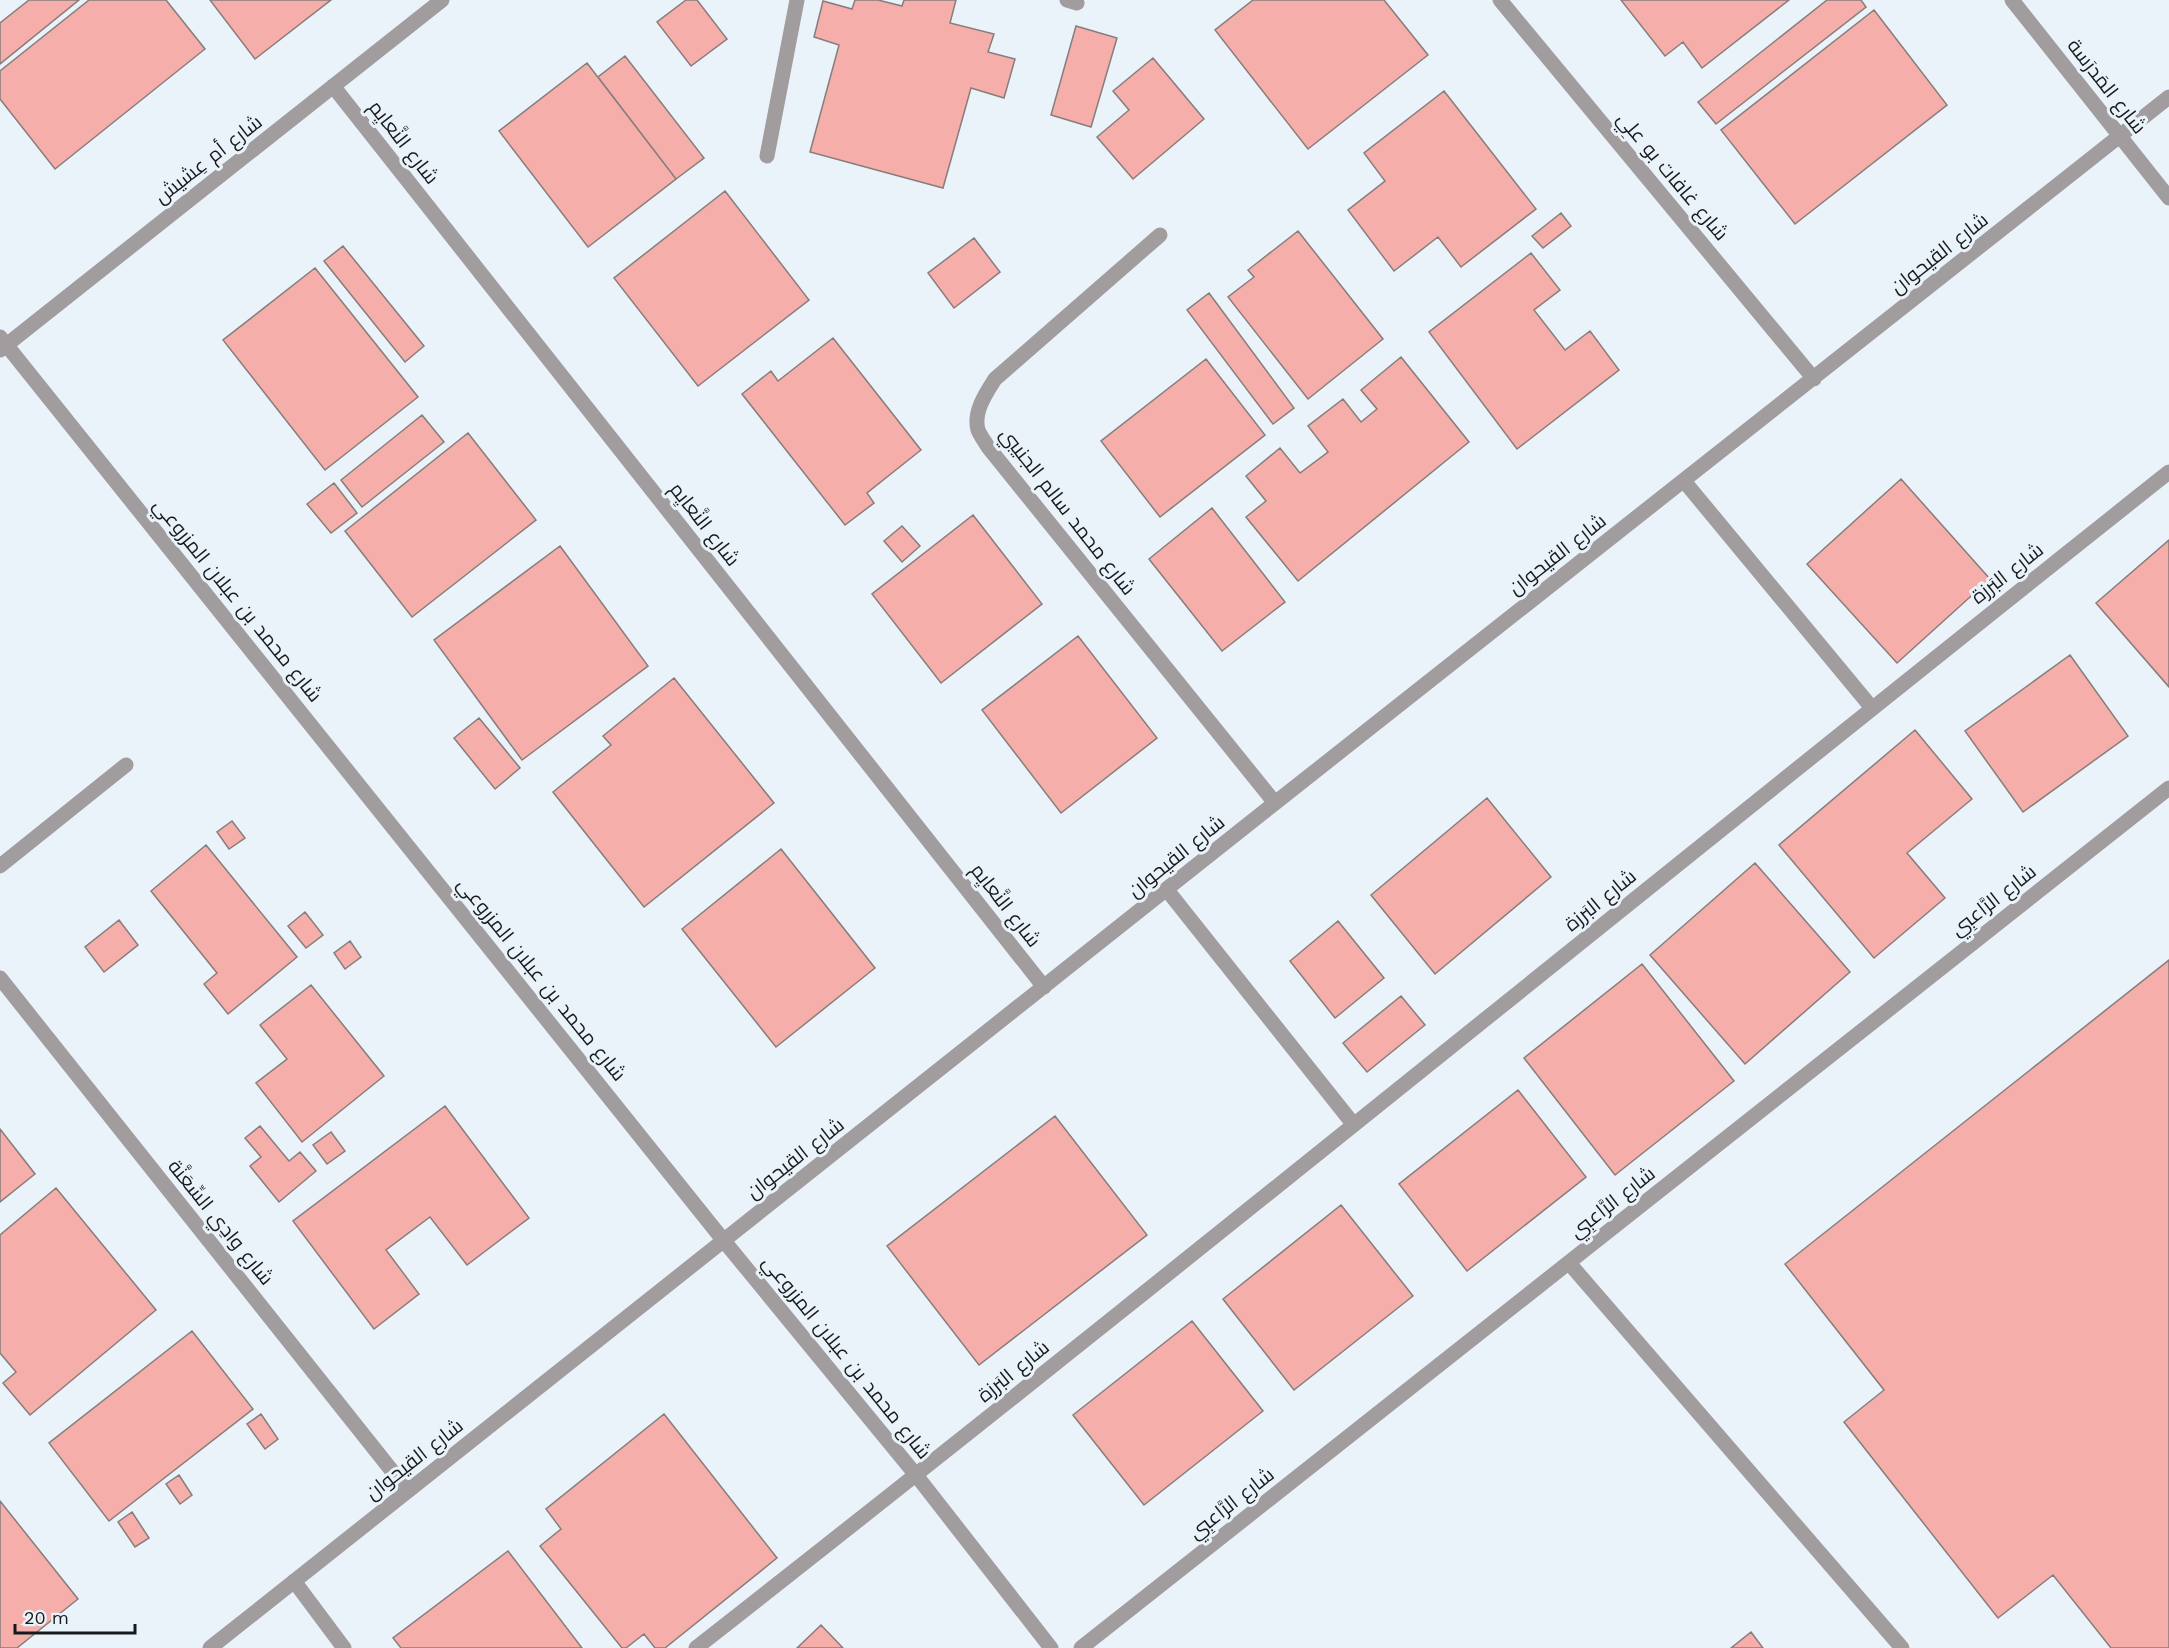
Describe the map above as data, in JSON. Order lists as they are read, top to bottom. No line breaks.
{"streets":{"street":["شارع المَدرَسة","شارع النَّعايِم","شارع أم عِشيش","شارع غافات بو علِي","شارع القيحوان","شارع محمد سالم الجنيبي","شارع البَرزة","شارع محمد بن عبلان المزروعي","شارع الرَّاعبِي","شارع وادِي السِّعَنَّة"]},"crossings":[["شارع المَدرَسة","شارع القيحوان"],["شارع النَّعايِم","شارع أم عِشيش"],["شارع النَّعايِم","شارع القيحوان"],["شارع أم عِشيش","شارع محمد بن عبلان المزروعي"],["شارع غافات بو علِي","شارع القيحوان"],["شارع القيحوان","شارع محمد سالم الجنيبي"],["شارع القيحوان","شارع محمد بن عبلان المزروعي"],["شارع القيحوان","شارع وادِي السِّعَنَّة"],["شارع البَرزة","شارع محمد بن عبلان المزروعي"]],"scale_bar":"20 m"}
